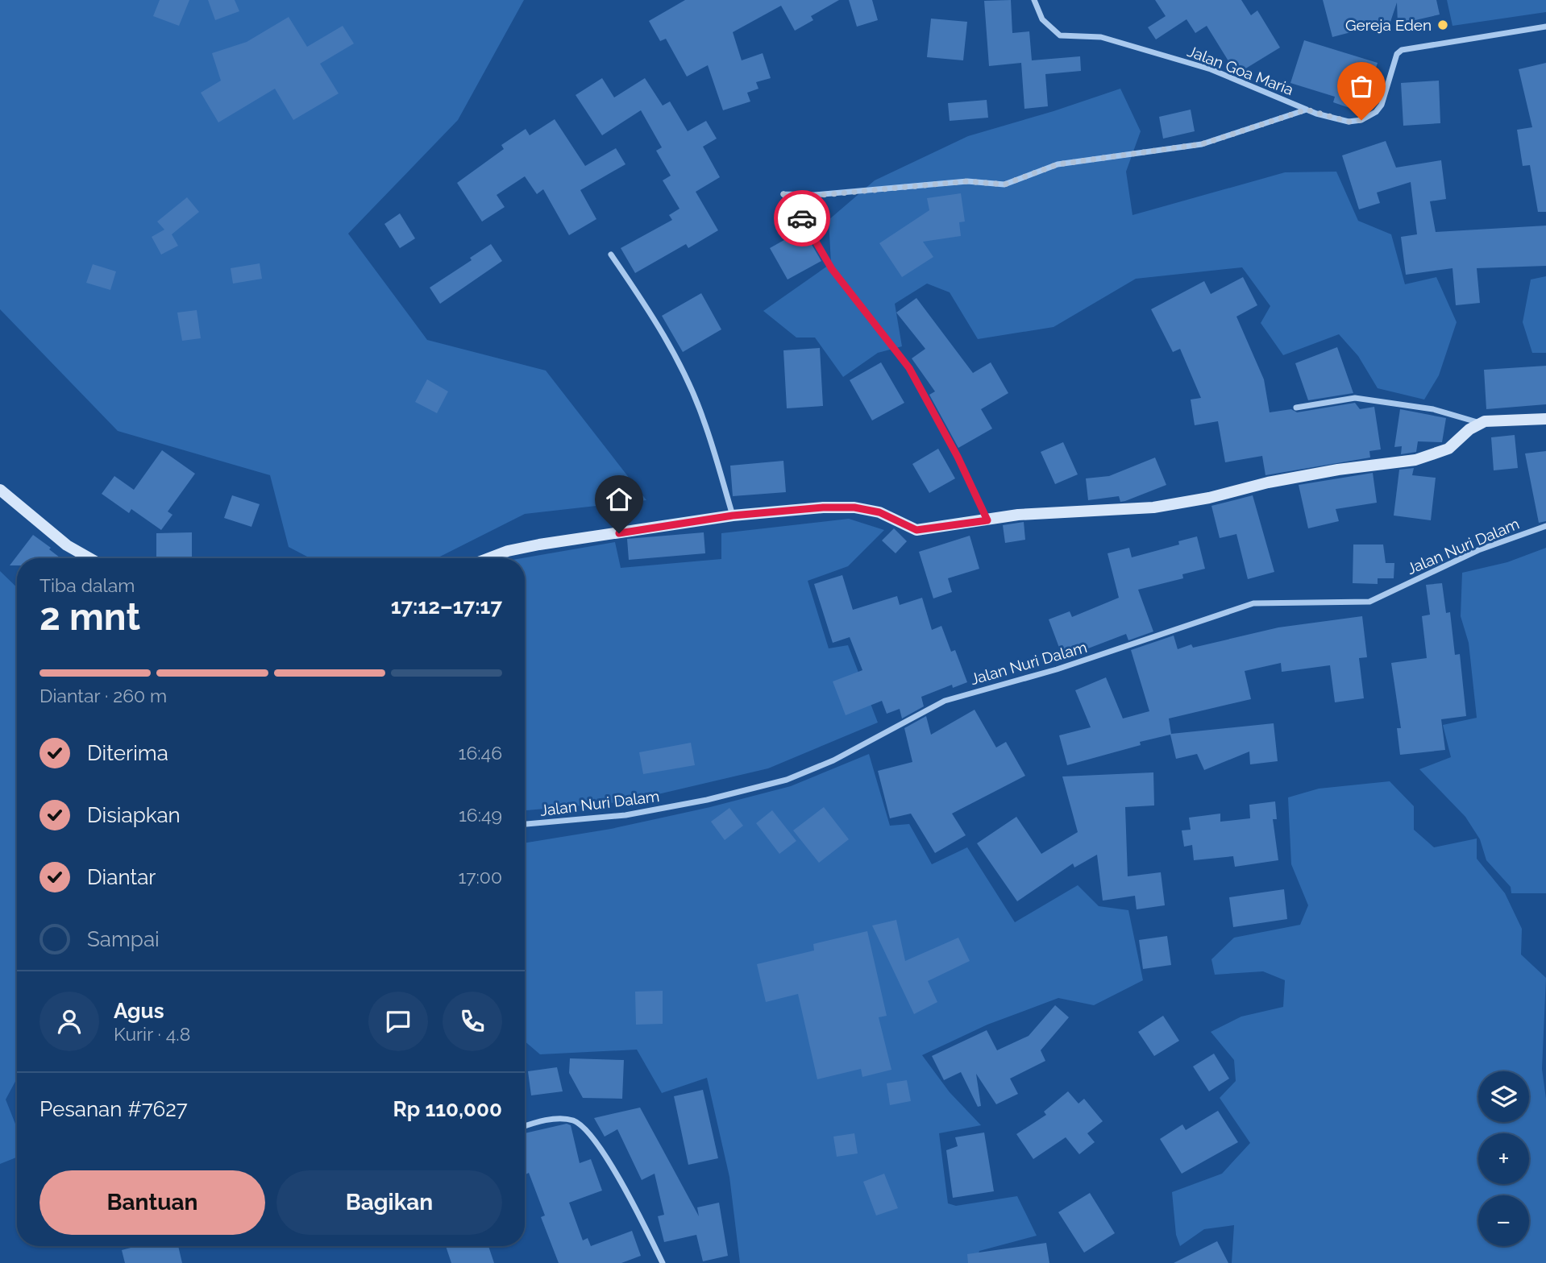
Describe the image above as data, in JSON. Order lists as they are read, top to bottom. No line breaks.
{"streets":{"street":["Jalan Goa Maria","Jalan Nuri Dalam"]},"places":["Gereja Eden"],"page":{"heading":["2 mnt","Tiba dalam","17:12–17:17"],"panel":["Agus","Kurir · 4.8","Pesanan #7627","Rp 110,000"],"bar":"Diantar · 260 m","list":[["Diterima","16:46"],["Disiapkan","16:49"],["Diantar","17:00"],"Sampai"],"map_buttons":["+","−"],"buttons":["Bantuan","Bagikan"]}}
